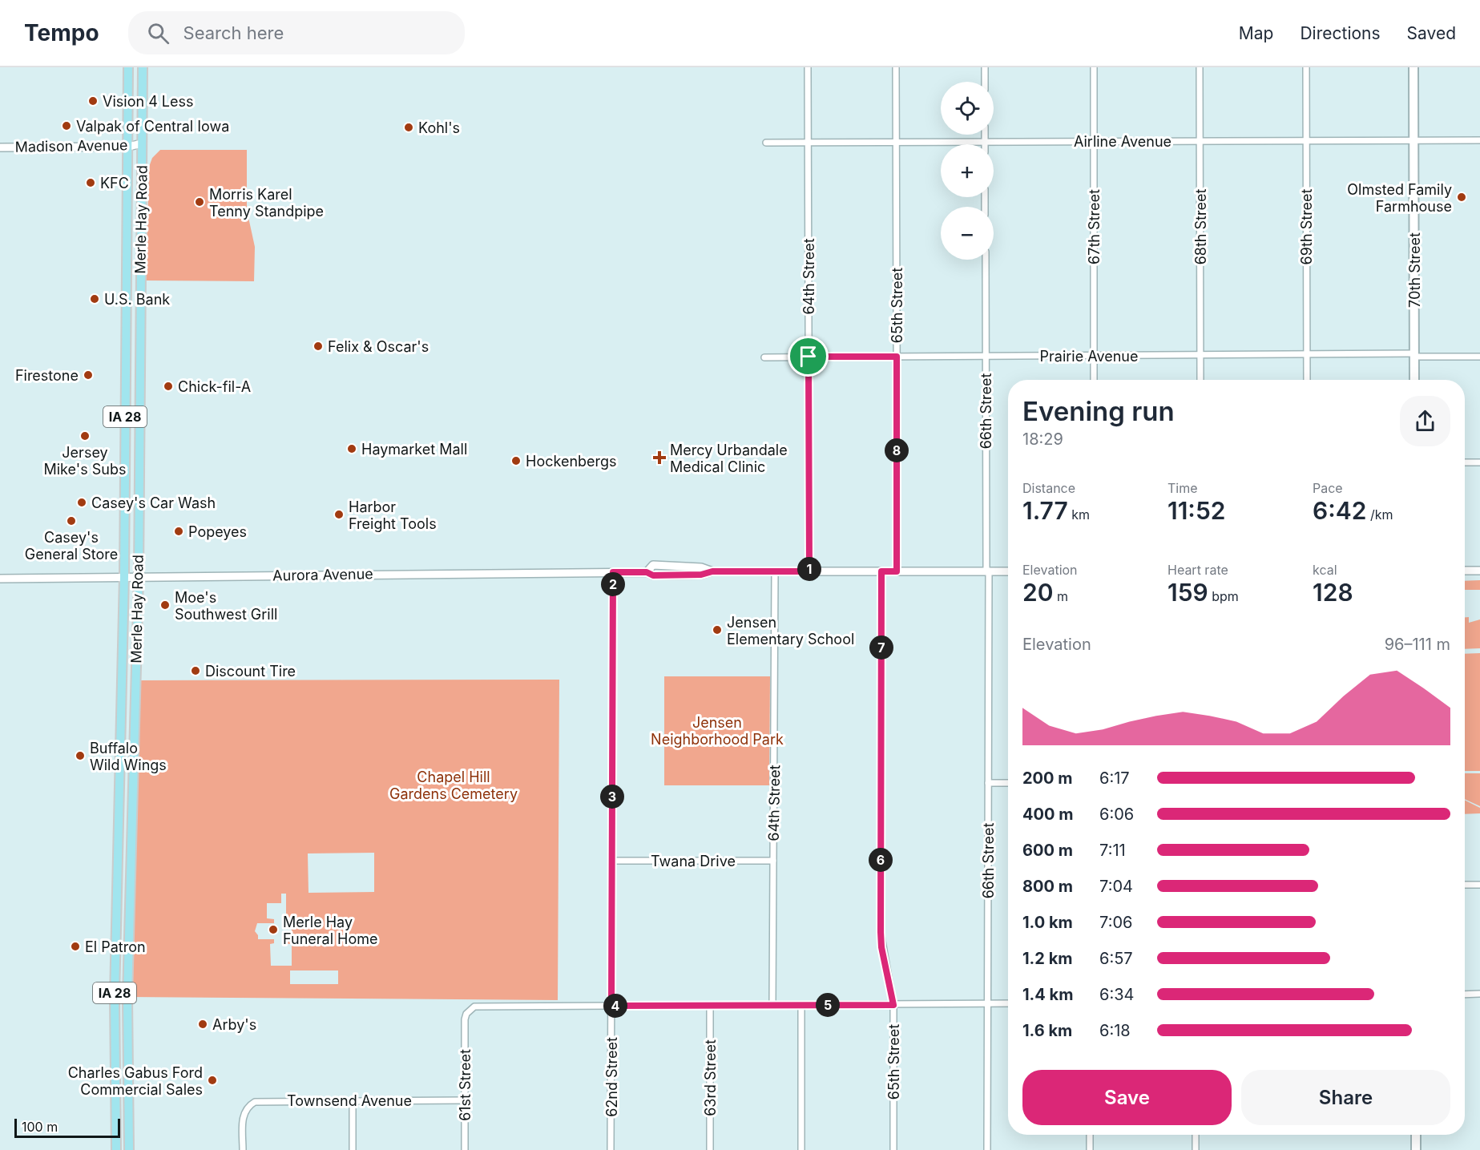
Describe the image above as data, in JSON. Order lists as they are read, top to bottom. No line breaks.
{"streets":{"main road":["Merle Hay Road","70th Street","IA 28"],"street":["Airline Avenue","Madison Avenue","67th Street","68th Street","69th Street","64th Street","65th Street","Prairie Avenue","66th Street","Aurora Avenue","Twana Drive","62nd Street","63rd Street","61st Street","Townsend Avenue"]},"crossings":[["Airline Avenue","67th Street"],["Airline Avenue","68th Street"],["Airline Avenue","69th Street"],["Airline Avenue","70th Street"],["Airline Avenue","64th Street"],["Airline Avenue","65th Street"],["Madison Avenue","Merle Hay Road"],["Merle Hay Road","Aurora Avenue"],["67th Street","Prairie Avenue"],["68th Street","Prairie Avenue"],["69th Street","Prairie Avenue"],["70th Street","Prairie Avenue"],["64th Street","Prairie Avenue"],["64th Street","Aurora Avenue"],["64th Street","Twana Drive"],["65th Street","Prairie Avenue"],["65th Street","Aurora Avenue"],["Prairie Avenue","66th Street"],["66th Street","Aurora Avenue"],["Aurora Avenue","62nd Street"],["Twana Drive","62nd Street"],["62nd Street","61st Street"],["61st Street","Townsend Avenue"]],"parks":["Jensen Neighborhood Park","Chapel Hill Gardens Cemetery"],"places":{"other":["Vision 4 Less","Valpak of Central Iowa","Kohl's","KFC","Olmsted Family Farmhouse","Morris Karel Tenny Standpipe","U.S. Bank","Felix & Oscar's","Firestone","Chick-fil-A","Jersey Mike's Subs","Haymarket Mall","Hockenbergs","Casey's Car Wash","Harbor Freight Tools","Casey's General Store","Popeyes","Moe's Southwest Grill","Jensen Elementary School","Discount Tire","Buffalo Wild Wings","Merle Hay Funeral Home","El Patron","Arby's","Charles Gabus Ford Commercial Sales"],"health":["Mercy Urbandale Medical Clinic"]},"scale_bar":"100 m","page":{"header":"Tempo","search":"Search here","nav":["Map","Directions","Saved"],"map_buttons":["+","−"],"heading":["Evening run","18:29"],"pins":["8","1","2","7","3","6","5","4"],"stats":[["Distance","1.77 km"],["Time","11:52"],["Pace","6:42 /km"],["Elevation","20 m"],["Heart rate","159 bpm"],["kcal","128"]],"chart":["Elevation","96–111 m"],"list":[{"name":"200 m","note":"6:17"},{"name":"400 m","note":"6:06"},{"name":"600 m","note":"7:11"},{"name":"800 m","note":"7:04"},{"name":"1.0 km","note":"7:06"},{"name":"1.2 km","note":"6:57"},{"name":"1.4 km","note":"6:34"},{"name":"1.6 km","note":"6:18"}],"buttons":["Save","Share"],"scale":"100 m"}}
